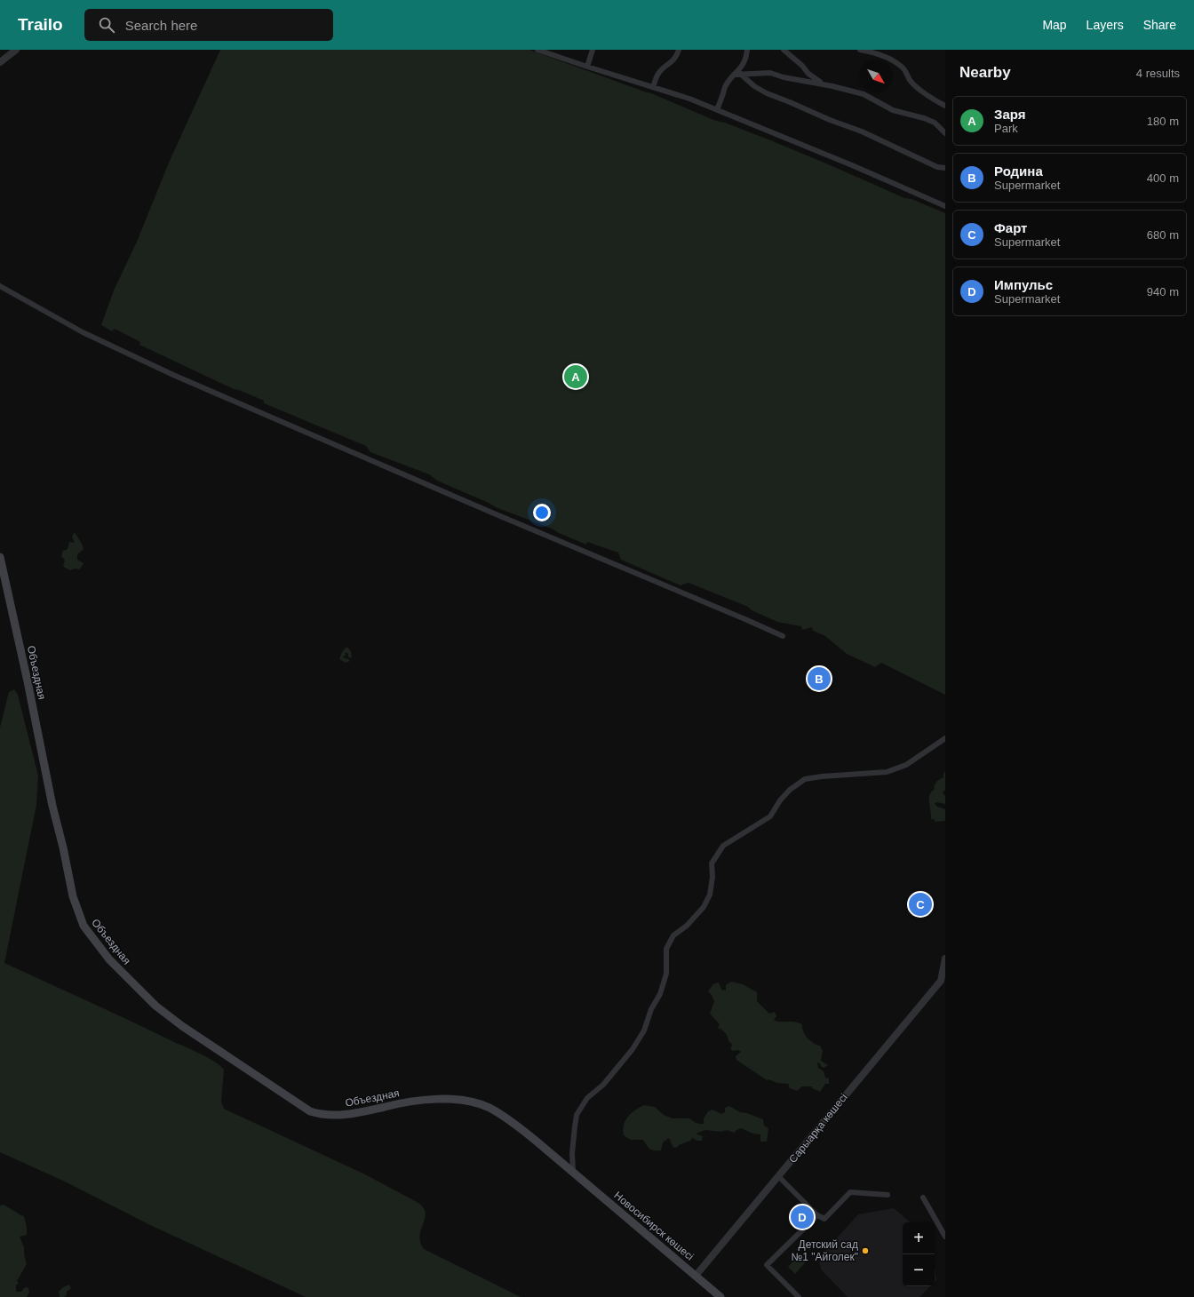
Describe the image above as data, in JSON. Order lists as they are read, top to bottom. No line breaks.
{"streets":{"main road":["Объездная","Новосибирск көшесі"],"street":["Сарыарқа көшесі"]},"crossings":[["Объездная","Новосибирск көшесі"],["Сарыарқа көшесі","Новосибирск көшесі"]],"places":["Детский сад №1 \"Айголек\""],"north":"bottom right","page":{"header":"Trailo","search":"Search here","nav":["Map","Layers","Share"],"heading":["Nearby","4 results"],"list":[{"mark":"A","name":"Заря","note":"Park","value":"180 m"},{"mark":"B","name":"Родина","note":"Supermarket","value":"400 m"},{"mark":"C","name":"Фарт","note":"Supermarket","value":"680 m"},{"mark":"D","name":"Импульс","note":"Supermarket","value":"940 m"}],"pins":["A","B","C","D"],"map_buttons":["+","−"]}}
